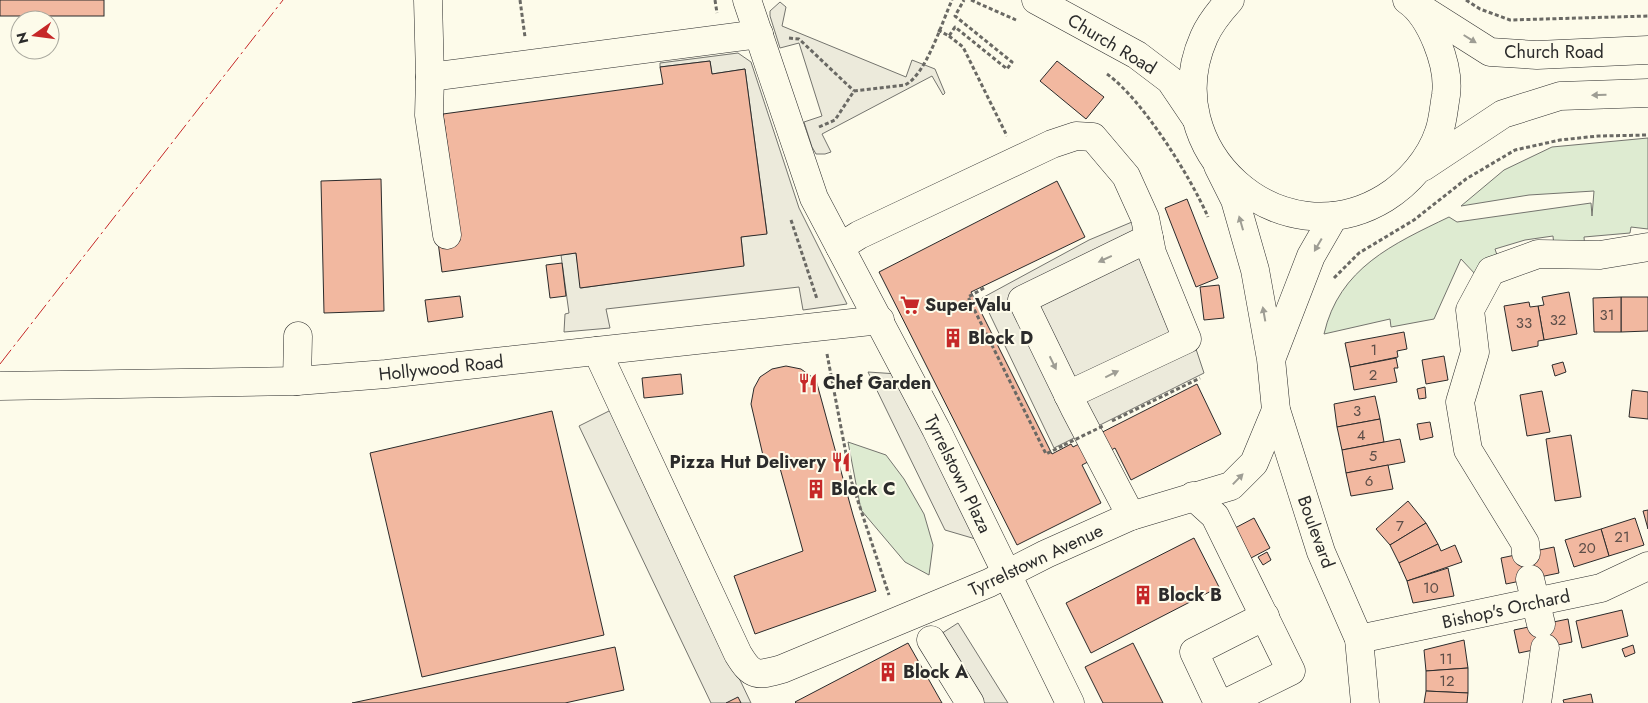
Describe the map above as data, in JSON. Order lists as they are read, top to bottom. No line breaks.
{"streets":{"street":["Church Road","Hollywood Road","Tyrrelstown Plaza","Boulevard","Tyrrelstown Avenue","Bishop's Orchard"]},"crossings":[["Hollywood Road","Tyrrelstown Plaza"],["Hollywood Road","Tyrrelstown Avenue"],["Tyrrelstown Plaza","Tyrrelstown Avenue"],["Boulevard","Tyrrelstown Avenue"],["Boulevard","Bishop's Orchard"]],"one_way":["Church Road"],"places":{"supermarket":["SuperValu"],"building":["Block D","Block C","Block B","Block A"],"restaurant":["Chef Garden","Pizza Hut Delivery"]},"house_numbers":["31","32","33","1","2","3","4","5","6","7","21","20","10","11","12"],"north":"left"}
